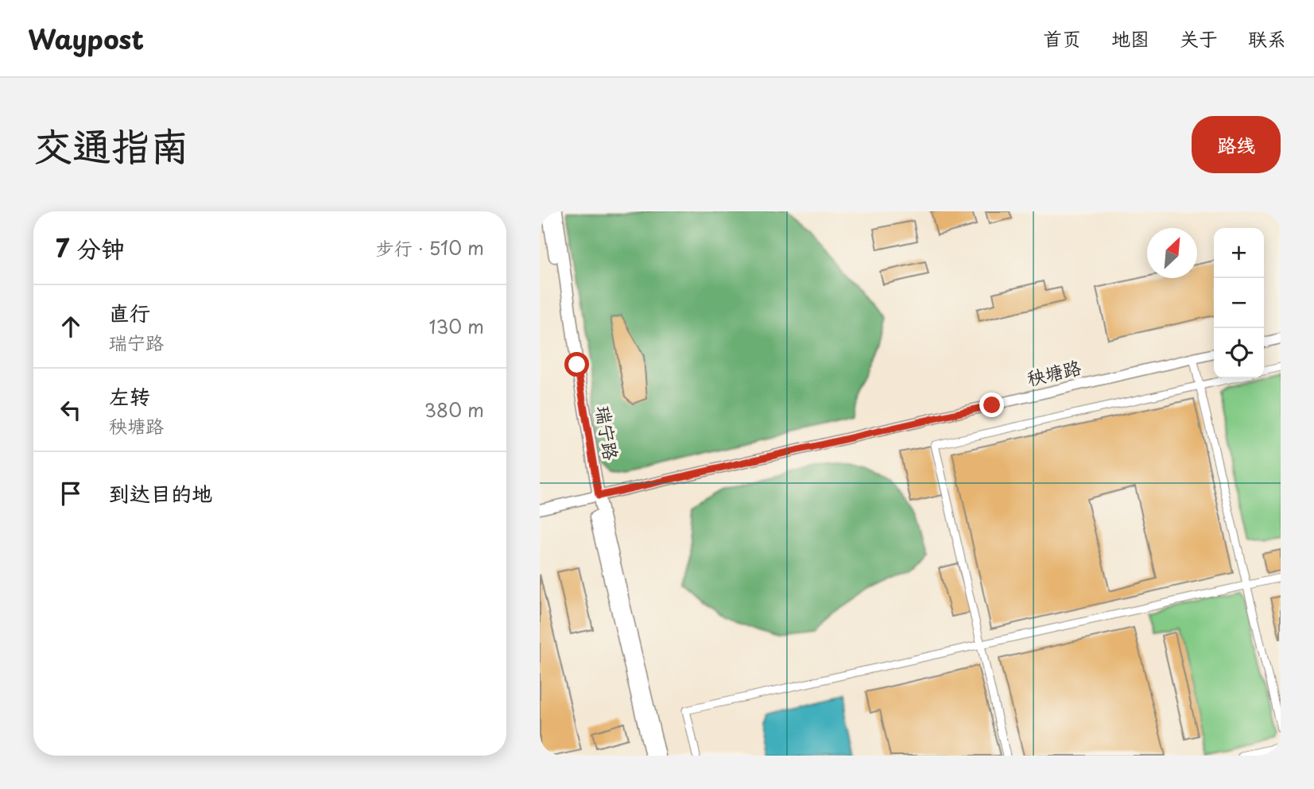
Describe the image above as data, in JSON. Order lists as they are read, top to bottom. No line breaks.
{"streets":{"main road":["秧塘路","瑞宁路"]},"crossings":[["秧塘路","瑞宁路"]],"north":"top right","page":{"header":"Waypost","nav":["首页","地图","关于","联系"],"title":"交通指南","buttons":"路线","heading":["7 分钟","步行 · 510 m"],"map_buttons":["+","−"],"list":[["直行","瑞宁路","130 m"],["左转","秧塘路","380 m"],"到达目的地"]}}
